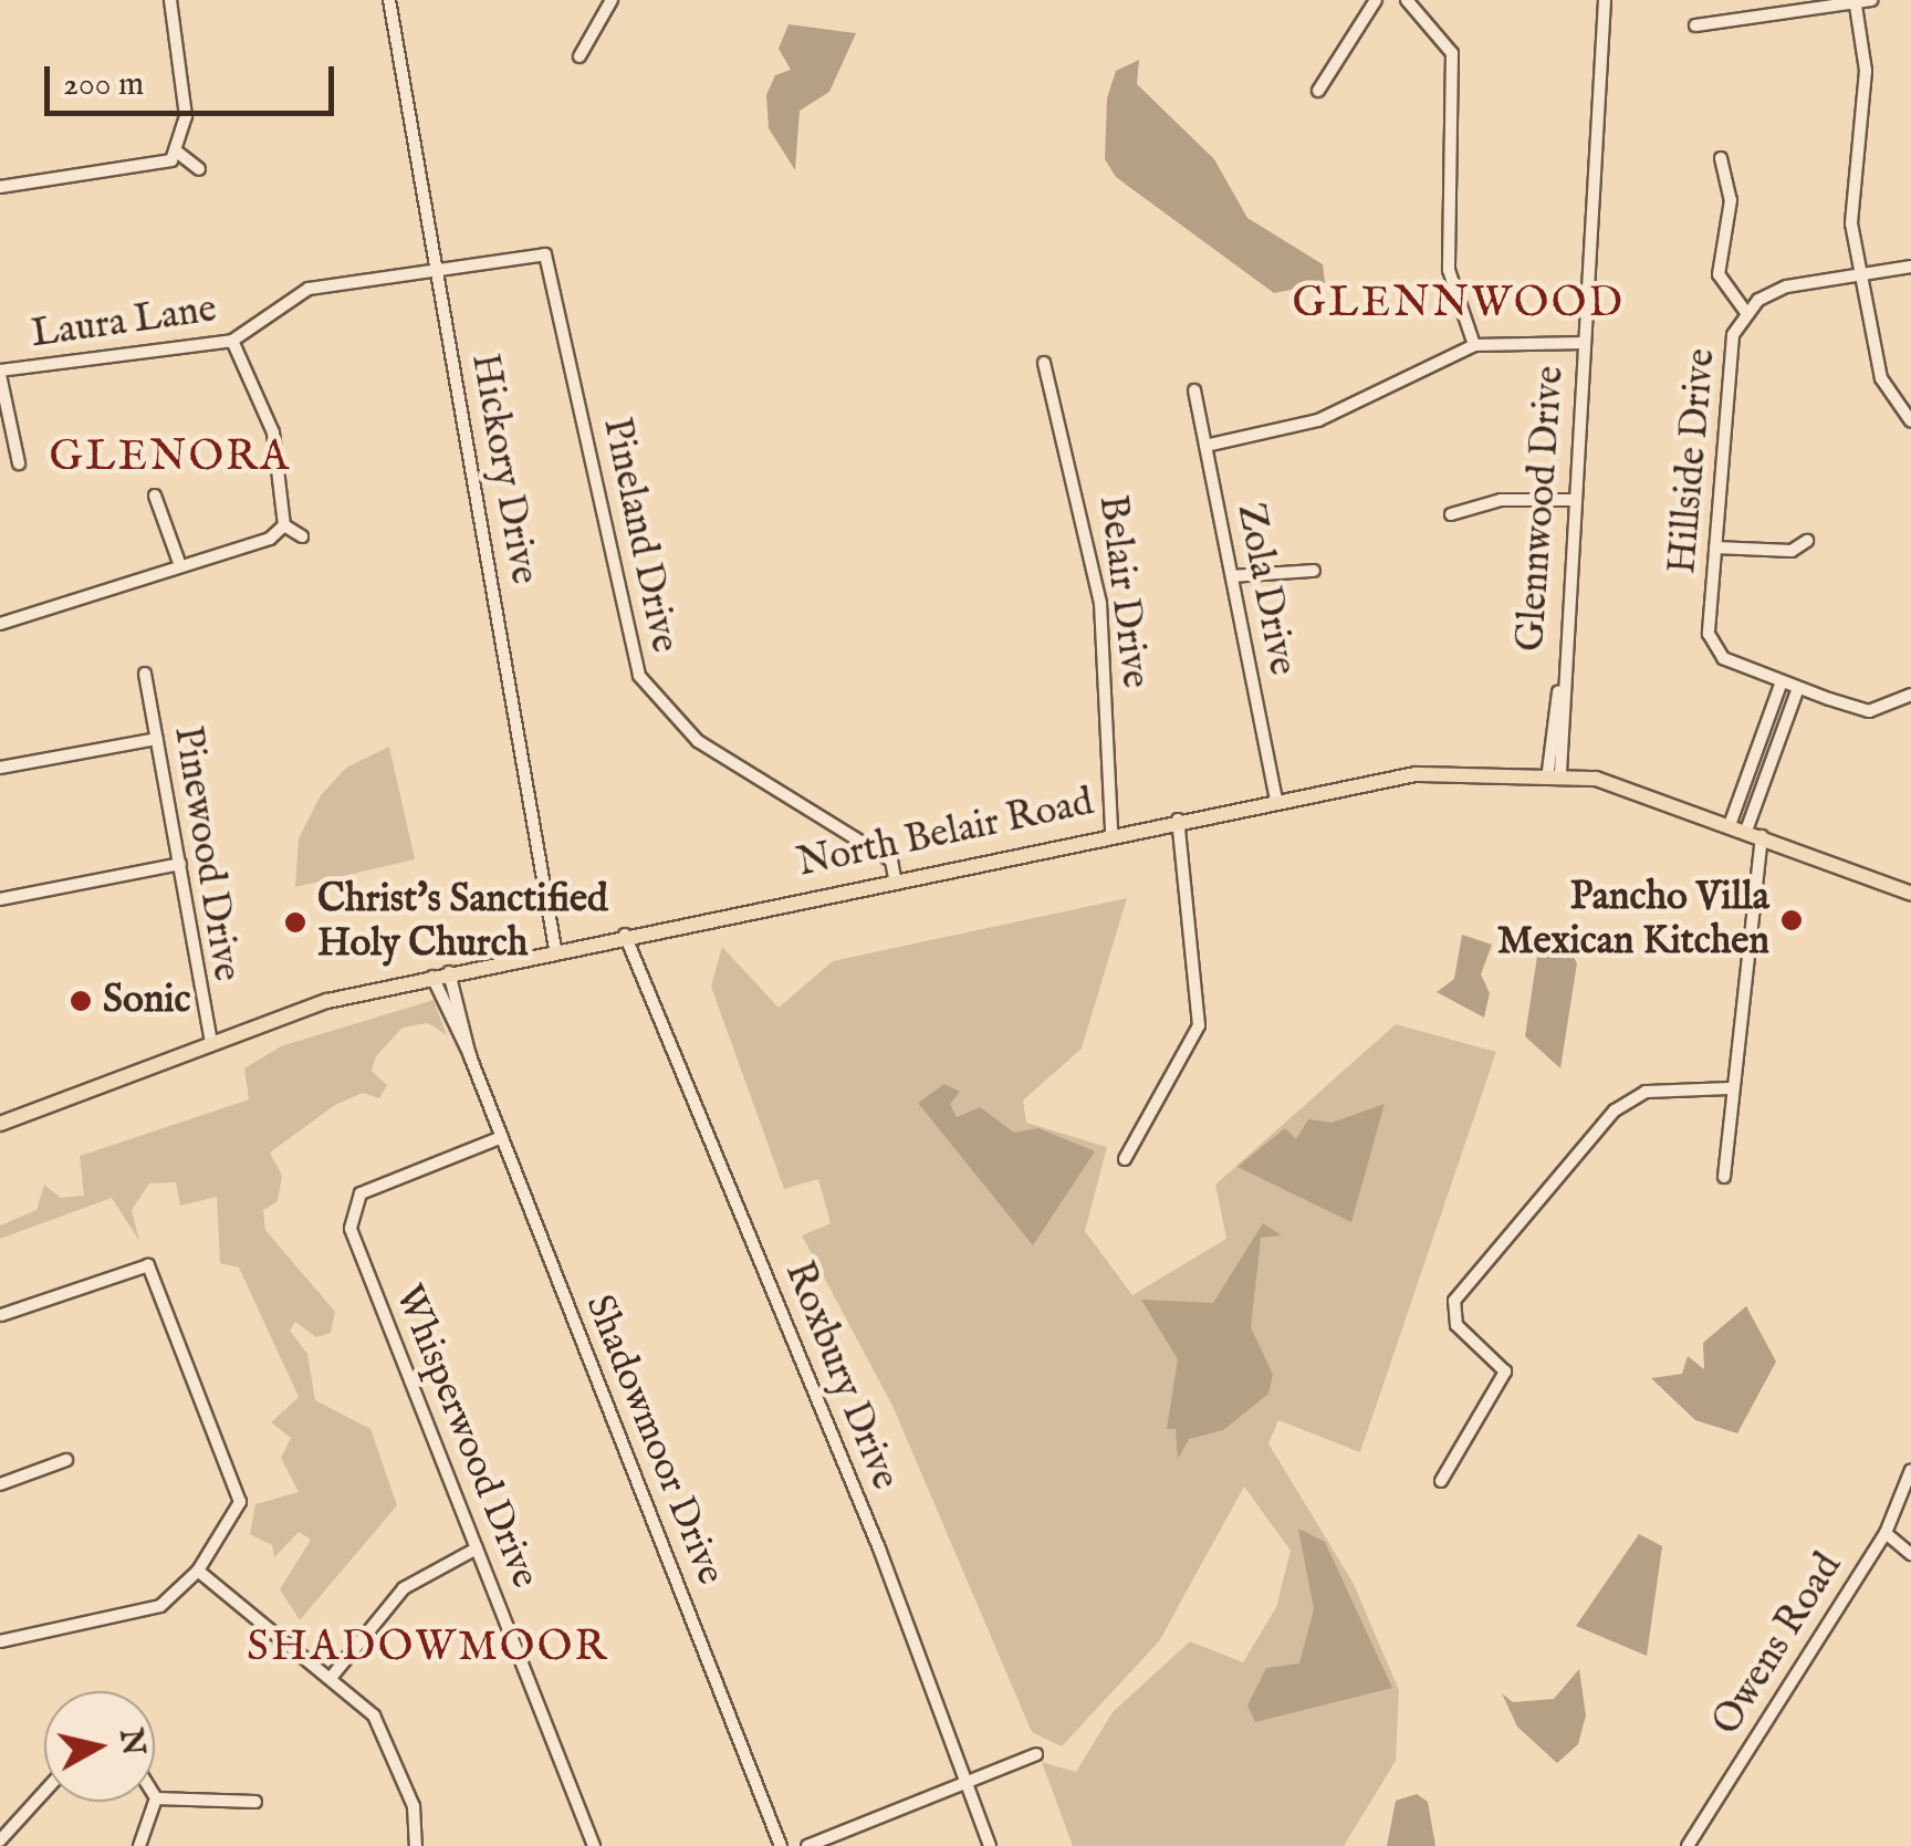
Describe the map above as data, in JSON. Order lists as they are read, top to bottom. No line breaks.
{"streets":{"main road":["North Belair Road"],"street":["Laura Lane","Hillside Drive","Hickory Drive","Glennwood Drive","Pineland Drive","Zola Drive","Belair Drive","Pinewood Drive","Roxbury Drive","Whisperwood Drive","Shadowmoor Drive","Owens Road"]},"crossings":[["Laura Lane","Hickory Drive"],["Laura Lane","Pineland Drive"],["Hickory Drive","Pineland Drive"],["Hickory Drive","North Belair Road"],["Glennwood Drive","North Belair Road"],["Pineland Drive","North Belair Road"],["Zola Drive","North Belair Road"],["Belair Drive","North Belair Road"],["North Belair Road","Pinewood Drive"],["North Belair Road","Roxbury Drive"],["North Belair Road","Shadowmoor Drive"],["Whisperwood Drive","Shadowmoor Drive"]],"districts":["GLENNWOOD","GLENORA","SHADOWMOOR"],"places":["Pancho Villa Mexican Kitchen","Christ's Sanctified Holy Church","Sonic"],"scale_bar":"200 m","north":"right"}
